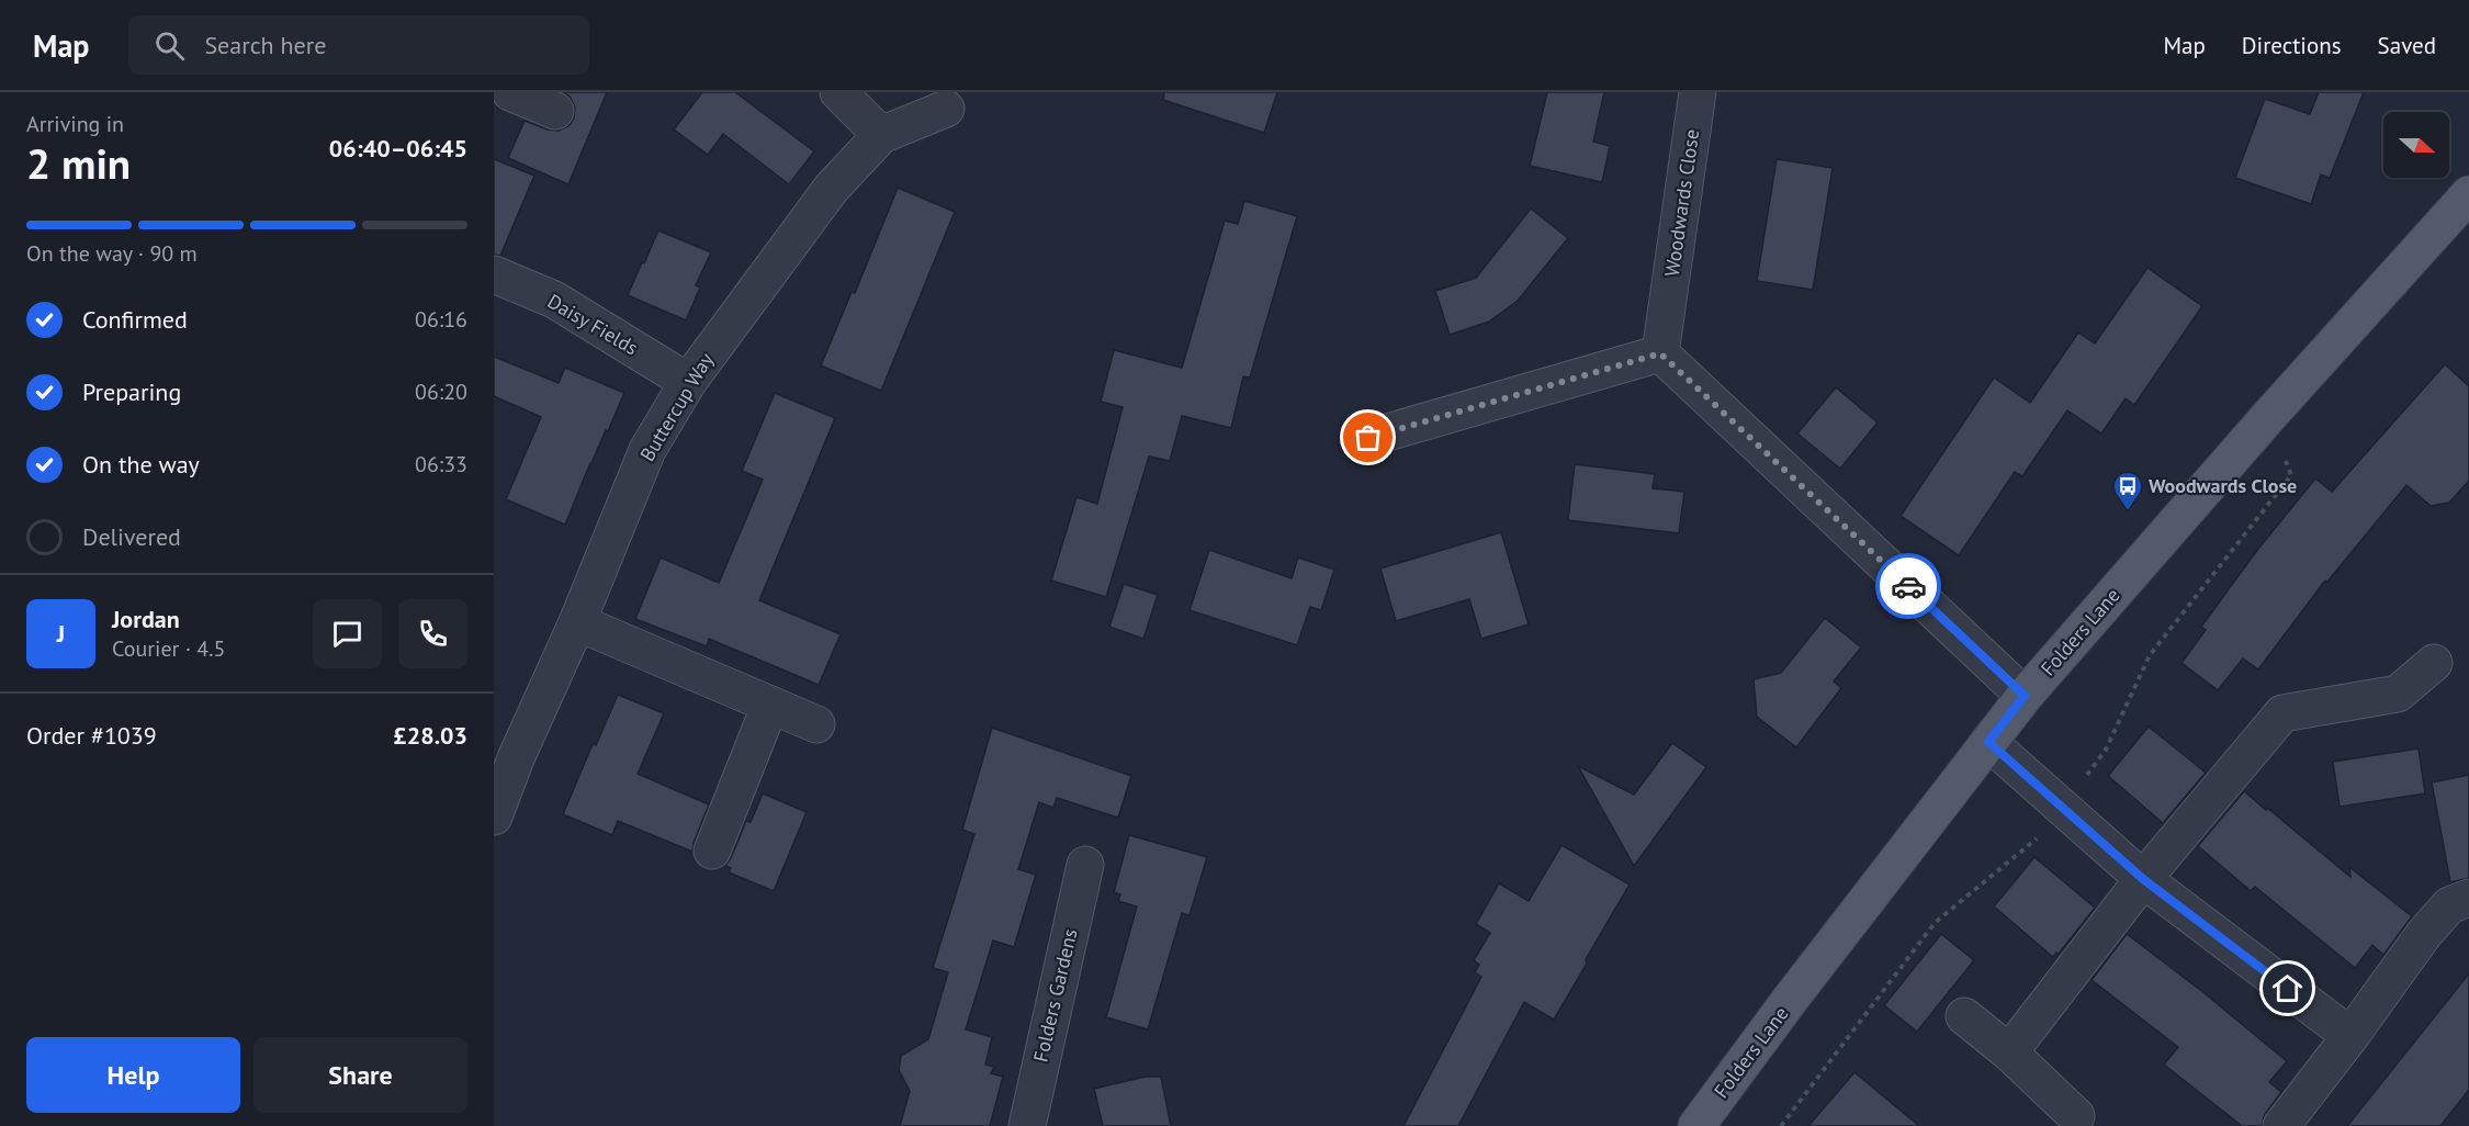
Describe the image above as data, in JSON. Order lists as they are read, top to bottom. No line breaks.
{"streets":{"main road":["Folders Lane"],"street":["Woodwards Close","Daisy Fields","Buttercup Way","Folders Gardens"]},"crossings":[["Daisy Fields","Buttercup Way"]],"places":{"bus stop":["Woodwards Close"]},"north":"right","page":{"header":"Map","search":"Search here","nav":["Map","Directions","Saved"],"heading":["2 min","Arriving in","06:40–06:45"],"panel":["Jordan","Courier · 4.5","Order #1039","£28.03"],"bar":"On the way · 90 m","list":[["Confirmed","06:16"],["Preparing","06:20"],["On the way","06:33"],"Delivered"],"round":"J","buttons":["Help","Share"]}}
